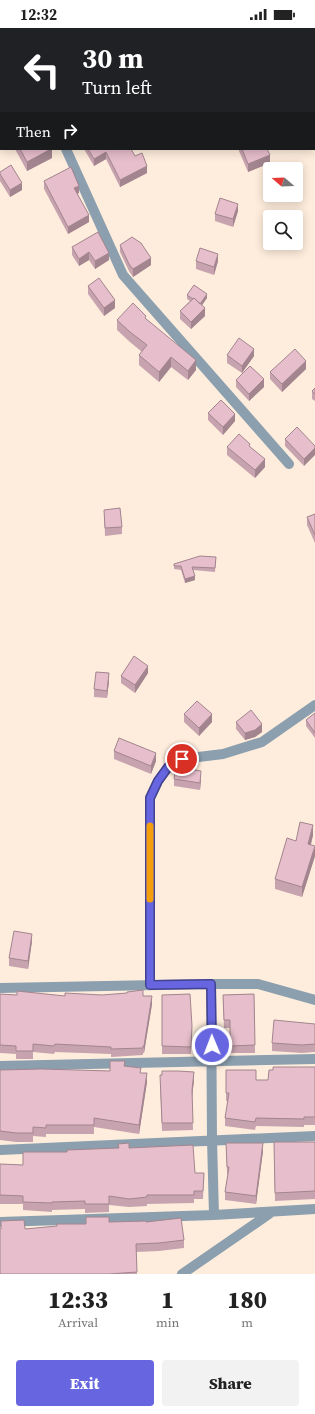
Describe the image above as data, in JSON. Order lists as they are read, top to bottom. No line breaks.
{"north":"left","page":{"status":"12:32","turn":["30 m","Turn left"],"then":"Then","eta":["12:33","Arrival","1","min","180","m"],"buttons":["Exit","Share"]}}
